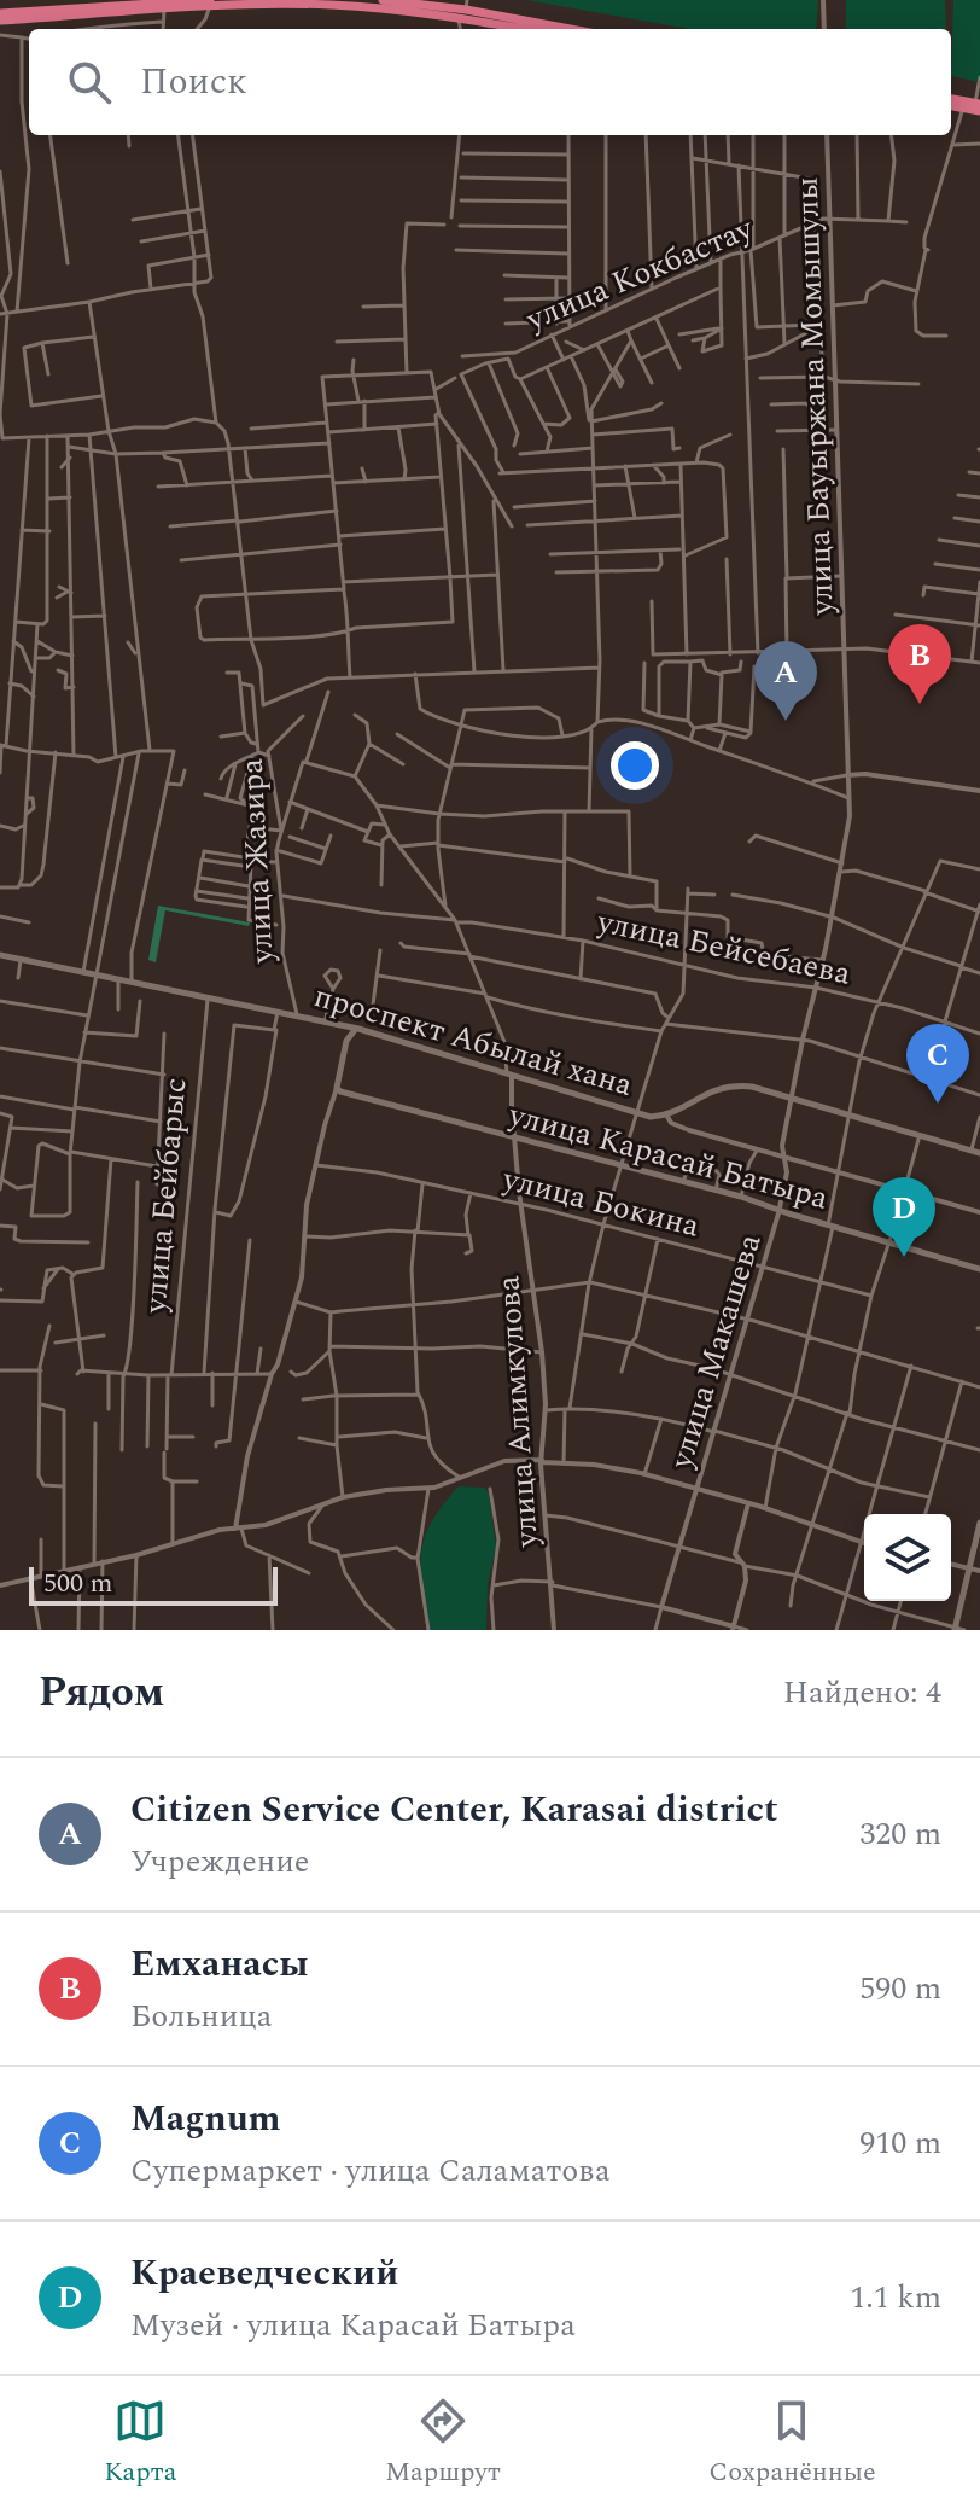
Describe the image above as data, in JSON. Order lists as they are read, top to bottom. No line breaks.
{"streets":{"main road":["проспект Абылай хана","улица Карасай Батыра"],"street":["улица Кокбастау","улица Бауыржана Момышулы","улица Жазира","улица Бейсебаева","улица Бейбарыс","улица Бокина","улица Макашева","улица Алимкулова"]},"crossings":[["улица Кокбастау","улица Бауыржана Момышулы"],["улица Бауыржана Момышулы","улица Макашева"],["улица Жазира","улица Бейсебаева"],["улица Жазира","проспект Абылай хана"],["улица Бейсебаева","улица Макашева"],["улица Бейсебаева","улица Алимкулова"],["проспект Абылай хана","улица Бейбарыс"],["проспект Абылай хана","улица Макашева"],["проспект Абылай хана","улица Алимкулова"],["улица Карасай Батыра","улица Макашева"],["улица Карасай Батыра","улица Алимкулова"],["улица Бокина","улица Макашева"],["улица Бокина","улица Алимкулова"]],"scale_bar":"500 m","page":{"search":"Поиск","pins":["B","A","C","D"],"scale":"500 m","heading":["Рядом","Найдено: 4"],"list":[{"mark":"A","name":"Citizen Service Center, Karasai district","note":"Учреждение","value":"320 m"},{"mark":"B","name":"Емханасы","note":"Больница","value":"590 m"},{"mark":"C","name":"Magnum","note":"Супермаркет · улица Саламатова","value":"910 m"},{"mark":"D","name":"Краеведческий","note":"Музей · улица Карасай Батыра","value":"1.1 km"}],"nav":["Карта","Маршрут","Сохранённые"]}}
